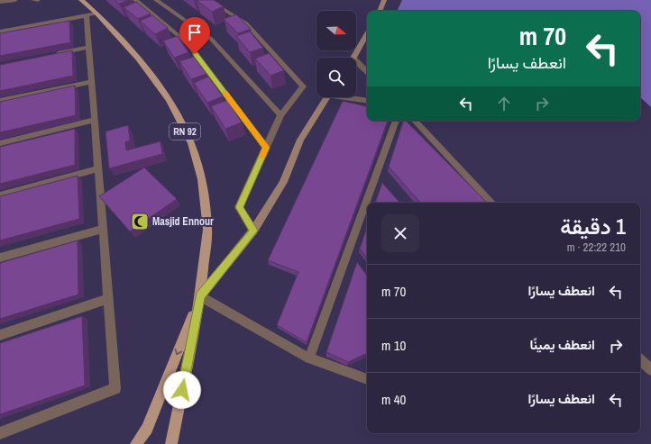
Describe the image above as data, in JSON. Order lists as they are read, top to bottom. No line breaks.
{"streets":{"main road":["RN 92"]},"places":{"mosque":["Masjid Ennour"]},"north":"right","page":{"turn":["70 m","انعطف يسارًا"],"heading":["1 دقيقة","210 m · 22:22"],"list":[{"name":"انعطف يسارًا","value":"70 m"},{"name":"انعطف يمينًا","value":"10 m"},{"name":"انعطف يسارًا","value":"40 m"}]}}
